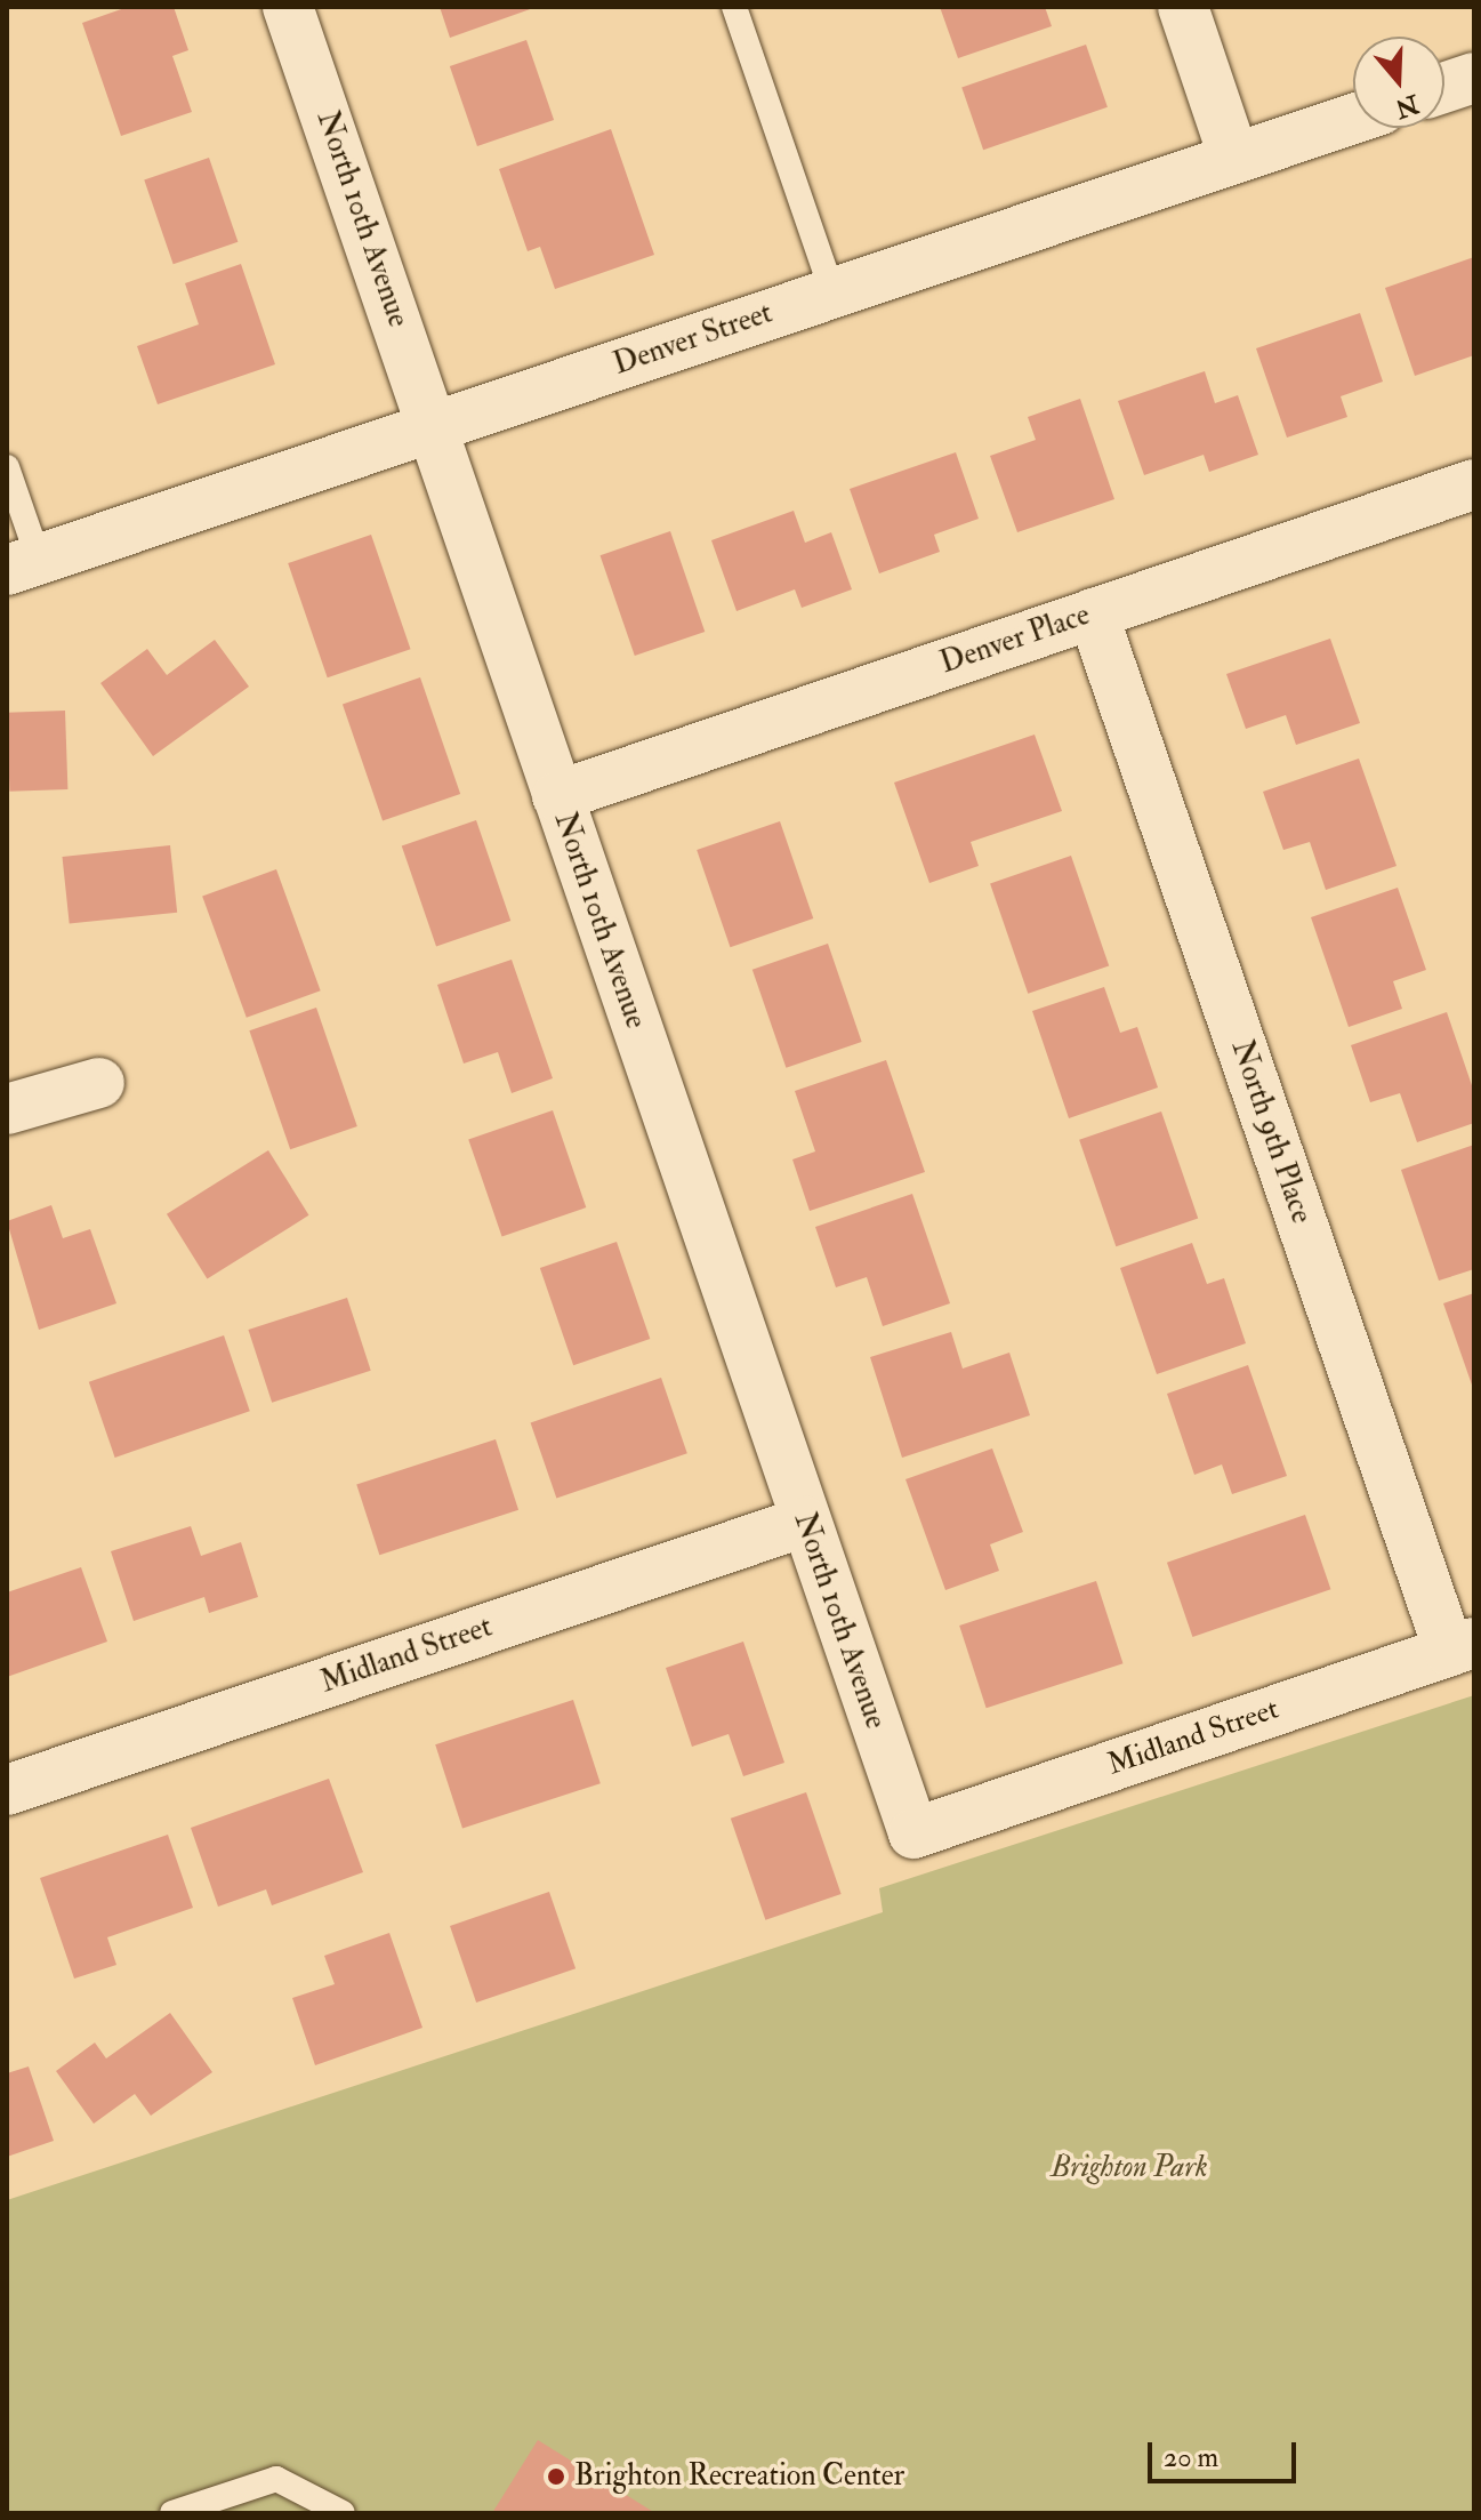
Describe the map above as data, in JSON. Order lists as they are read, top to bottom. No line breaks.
{"streets":{"street":["North 10th Avenue","Denver Street","Denver Place","North 9th Place","Midland Street"]},"crossings":[["North 10th Avenue","Denver Street"],["North 10th Avenue","Denver Place"],["North 10th Avenue","Midland Street"],["Denver Place","North 9th Place"],["North 9th Place","Midland Street"]],"parks":["Brighton Park"],"places":["Brighton Recreation Center"],"scale_bar":"20 m","north":"bottom"}
